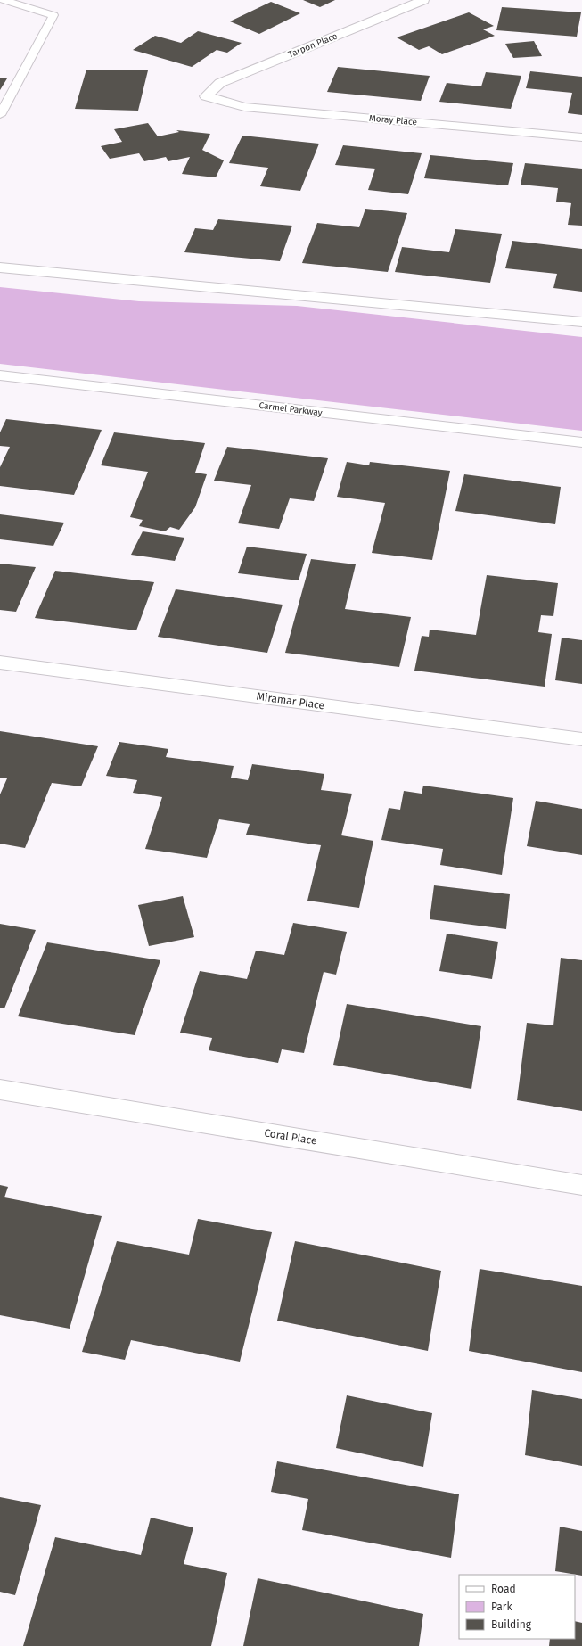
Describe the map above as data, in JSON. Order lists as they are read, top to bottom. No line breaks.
{"streets":{"street":["Tarpon Place","Moray Place","Carmel Parkway","Miramar Place","Coral Place"]},"crossings":[["Tarpon Place","Moray Place"]],"legend":["Road","Park","Building"]}
